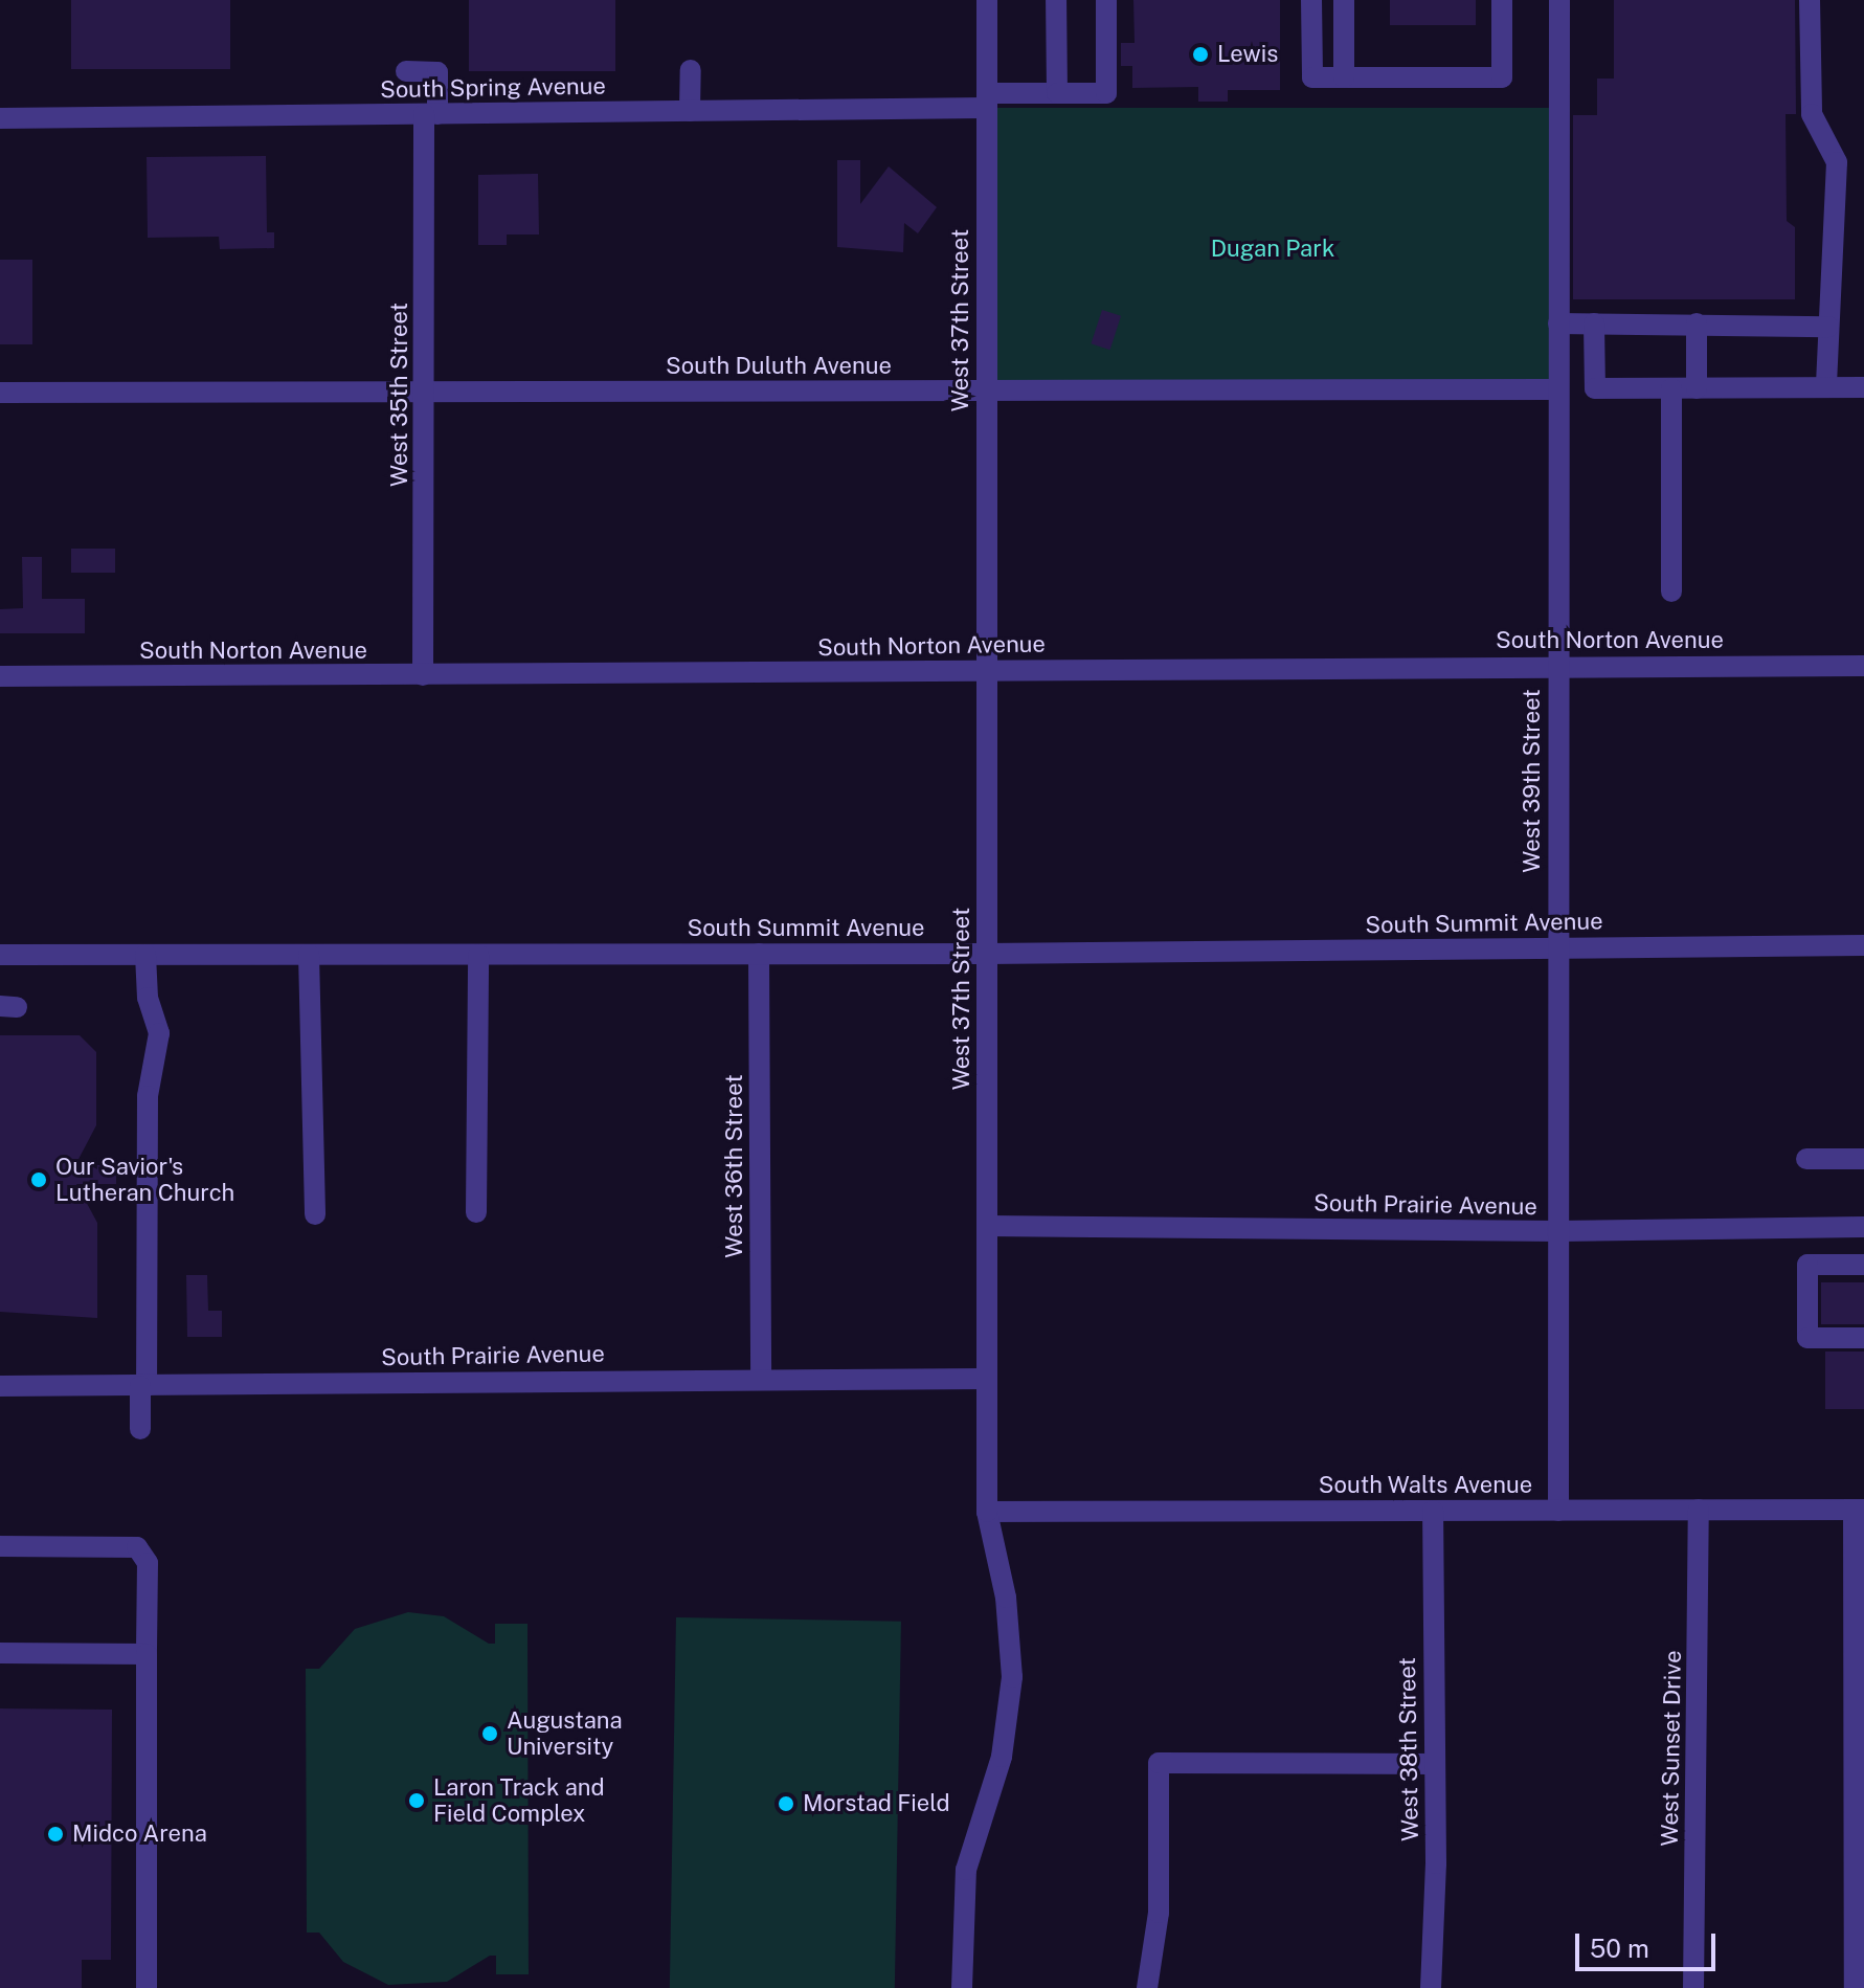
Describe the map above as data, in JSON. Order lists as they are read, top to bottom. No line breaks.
{"streets":{"street":["South Spring Avenue","West 37th Street","South Duluth Avenue","West 35th Street","South Norton Avenue","West 39th Street","South Summit Avenue","West 36th Street","South Prairie Avenue","South Walts Avenue","West Sunset Drive","West 38th Street"]},"crossings":[["South Spring Avenue","West 37th Street"],["South Spring Avenue","West 35th Street"],["West 37th Street","South Duluth Avenue"],["West 37th Street","South Norton Avenue"],["West 37th Street","South Summit Avenue"],["West 37th Street","South Prairie Avenue"],["West 37th Street","South Walts Avenue"],["South Duluth Avenue","West 35th Street"],["South Duluth Avenue","West 39th Street"],["West 35th Street","South Norton Avenue"],["South Norton Avenue","West 39th Street"],["West 39th Street","South Summit Avenue"],["West 39th Street","South Prairie Avenue"],["West 39th Street","South Walts Avenue"],["South Summit Avenue","West 36th Street"],["West 36th Street","South Prairie Avenue"],["South Walts Avenue","West Sunset Drive"],["South Walts Avenue","West 38th Street"]],"parks":["Dugan Park"],"places":["Lewis","Our Savior's Lutheran Church","Augustana University","Laron Track and Field Complex","Morstad Field","Midco Arena"],"scale_bar":"50 m"}
